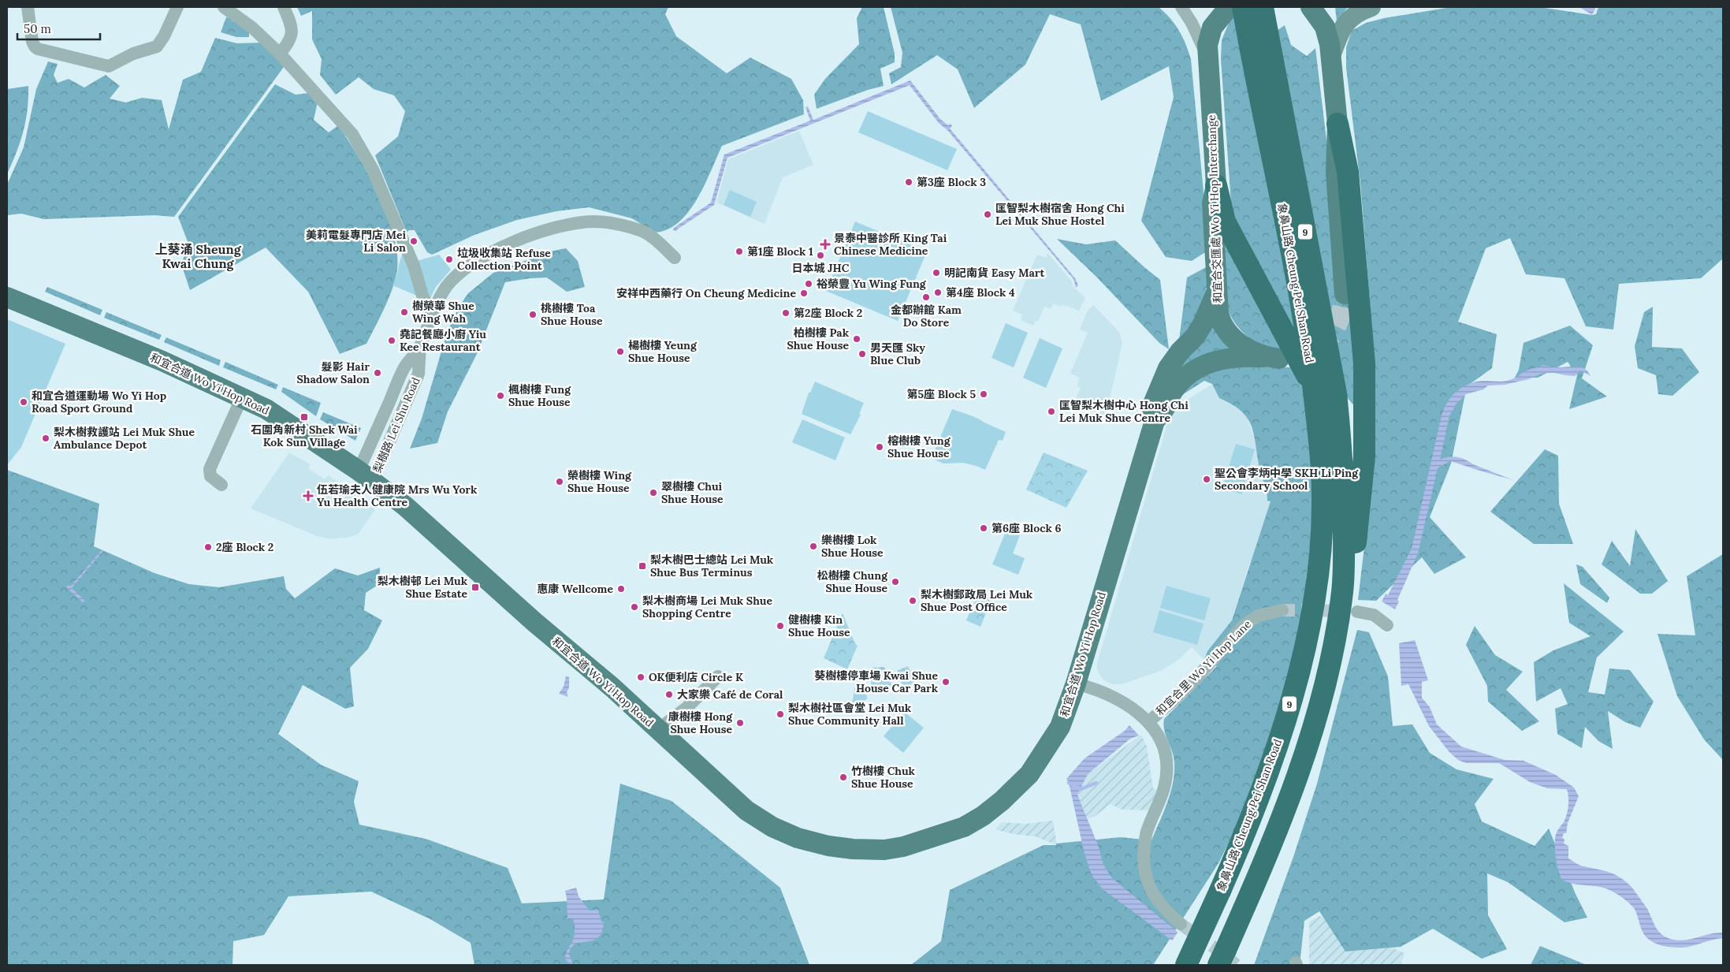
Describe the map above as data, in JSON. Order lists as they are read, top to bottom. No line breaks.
{"streets":{"highway":["9","象鼻山路 Cheung Pei Shan Road"],"main road":["和宜合交匯處 Wo Yi Hop Interchange","和宜合道 Wo Yi Hop Road"],"street":["梨樹路 Lei Shu Road","和宜合里 Wo Yi Hop Lane"]},"crossings":[["和宜合交匯處 Wo Yi Hop Interchange","和宜合道 Wo Yi Hop Road"],["和宜合道 Wo Yi Hop Road","梨樹路 Lei Shu Road"]],"districts":["上葵涌 Sheung Kwai Chung"],"places":{"other":["第3座 Block 3","匡智梨木樹宿舍 Hong Chi Lei Muk Shue Hostel","美莉電髮專門店 Mei Li Salon","第1座 Block 1","日本城 JHC","垃圾收集站 Refuse Collection Point","明記南貨 Easy Mart","裕榮豐 Yu Wing Fung","第4座 Block 4","安祥中西藥行 On Cheung Medicine","金都辦館 Kam Do Store","樹榮華 Shue Wing Wah","第2座 Block 2","桃樹樓 Toa Shue House","柏樹樓 Pak Shue House","堯記餐廳小廚 Yiu Kee Restaurant","楊樹樓 Yeung Shue House","男天匯 Sky Blue Club","髮影 Hair Shadow Salon","第5座 Block 5","楓樹樓 Fung Shue House","和宜合道運動場 Wo Yi Hop Road Sport Ground","匡智梨木樹中心 Hong Chi Lei Muk Shue Centre","梨木樹救護站 Lei Muk Shue Ambulance Depot","榕樹樓 Yung Shue House","聖公會李炳中學 SKH Li Ping Secondary School","榮樹樓 Wing Shue House","翠樹樓 Chui Shue House","第6座 Block 6","樂樹樓 Lok Shue House","2座 Block 2","松樹樓 Chung Shue House","惠康 Wellcome","梨木樹郵政局 Lei Muk Shue Post Office","梨木樹商場 Lei Muk Shue Shopping Centre","健樹樓 Kin Shue House","OK便利店 Circle K","葵樹樓停車場 Kwai Shue House Car Park","大家樂 Café de Coral","梨木樹社區會堂 Lei Muk Shue Community Hall","康樹樓 Hong Shue House","竹樹樓 Chuk Shue House"],"health":["景泰中醫診所 King Tai Chinese Medicine","伍若瑜夫人健康院 Mrs Wu York Yu Health Centre"],"transit":["石圍角新村 Shek Wai Kok Sun Village","梨木樹巴士總站 Lei Muk Shue Bus Terminus","梨木樹邨 Lei Muk Shue Estate"]},"scale_bar":"50 m"}
